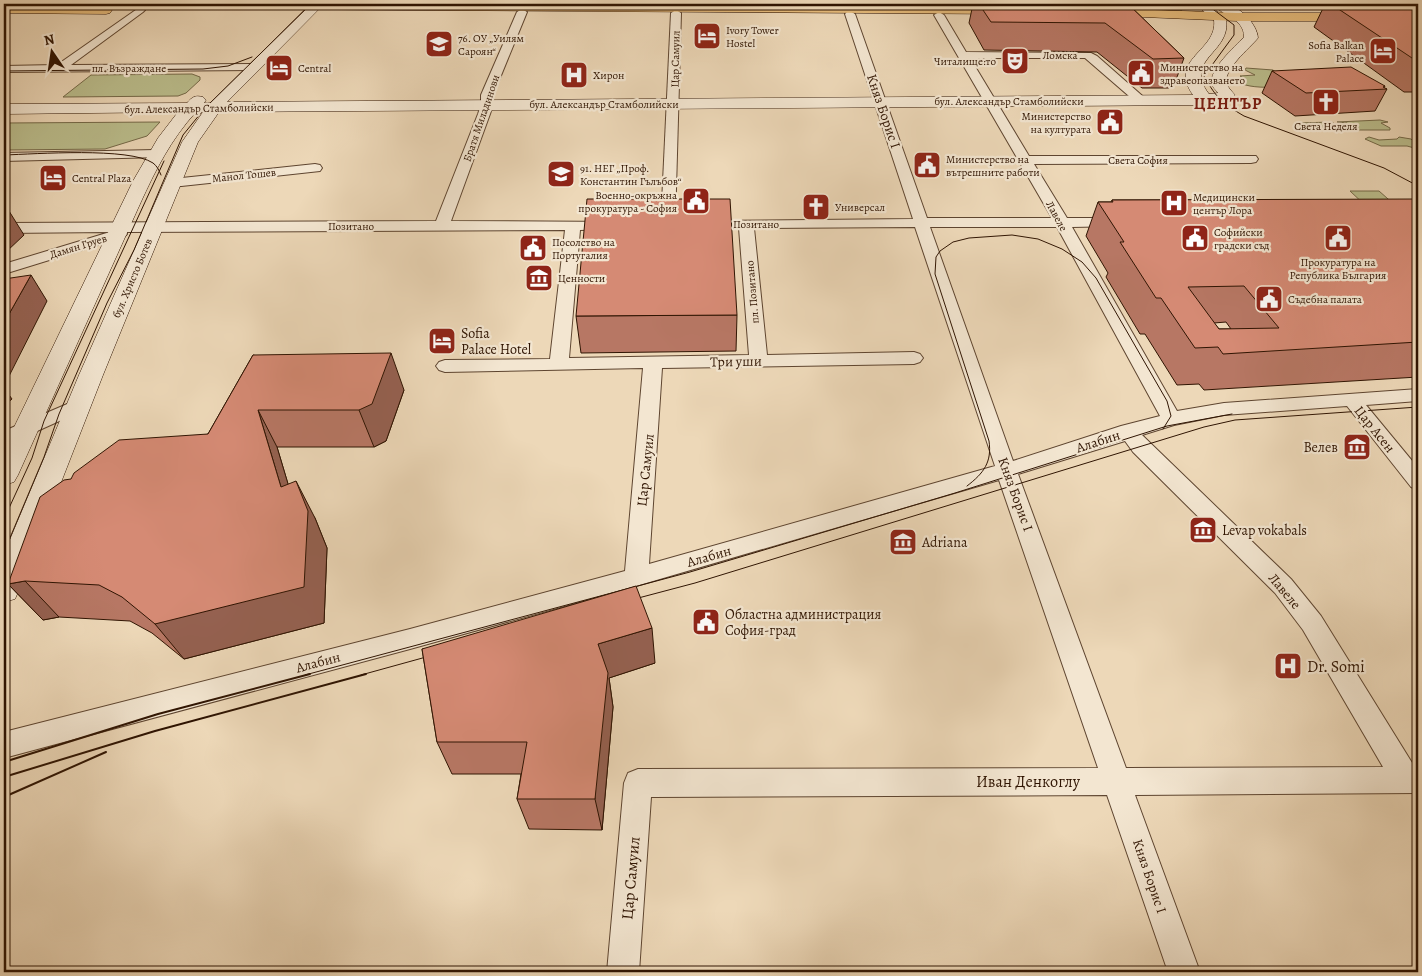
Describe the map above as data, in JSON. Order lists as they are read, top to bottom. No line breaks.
{"streets":{"main road":["бул. Александър Стамболийски","бул. Христо Ботев"],"street":["Ломска","Цар Самуил","пл. Възраждане","Княз Борис I","Братя Миладинови","Света София","Манол Тошев","Лавеле","Позитано","Дамян Груев","пл. Позитано","Три уши","Цар Асен","Алабин","Иван Денкоглу"]},"crossings":[["Ломска","бул. Александър Стамболийски"],["Ломска","Лавеле"],["Цар Самуил","бул. Александър Стамболийски"],["Цар Самуил","Позитано"],["Цар Самуил","Три уши"],["Цар Самуил","Алабин"],["Цар Самуил","Иван Денкоглу"],["пл. Възраждане","бул. Христо Ботев"],["бул. Александър Стамболийски","Княз Борис I"],["бул. Александър Стамболийски","Братя Миладинови"],["бул. Александър Стамболийски","Лавеле"],["бул. Александър Стамболийски","бул. Христо Ботев"],["Княз Борис I","Позитано"],["Княз Борис I","Алабин"],["Княз Борис I","Иван Денкоглу"],["Братя Миладинови","Позитано"],["Света София","Лавеле"],["Манол Тошев","бул. Христо Ботев"],["Лавеле","Позитано"],["Лавеле","Алабин"],["Лавеле","Иван Денкоглу"],["Позитано","Дамян Груев"],["Позитано","бул. Христо Ботев"],["Позитано","пл. Позитано"],["Дамян Груев","бул. Христо Ботев"],["пл. Позитано","Три уши"],["Цар Асен","Алабин"]],"districts":["ЦЕНТЪР"],"places":{"hotel":["Ivory Tower Hostel","Sofia Balkan Palace","Central","Central Plaza","Sofia Palace Hotel"],"school or university":["76. ОУ „Уилям Сароян“","91. НЕГ „Проф. Константин Гълъбов“"],"theatre":["Читалище:то"],"public building":["Министерство на здравеопазването","Министерство на културата","Министерство на вътрешните работи","Военно-окръжна прокуратура - София","Софийски градски съд","Прокуратура на Република България","Посолство на Португалия","Съдебна палата","Областна администрация София-град"],"hospital":["Хирон","Медицински център Лора","Dr. Somi"],"church":["Света Неделя","Универсал"],"museum":["Ценности","Велев","Levap vokabals","Adriana"]},"north":"top"}
